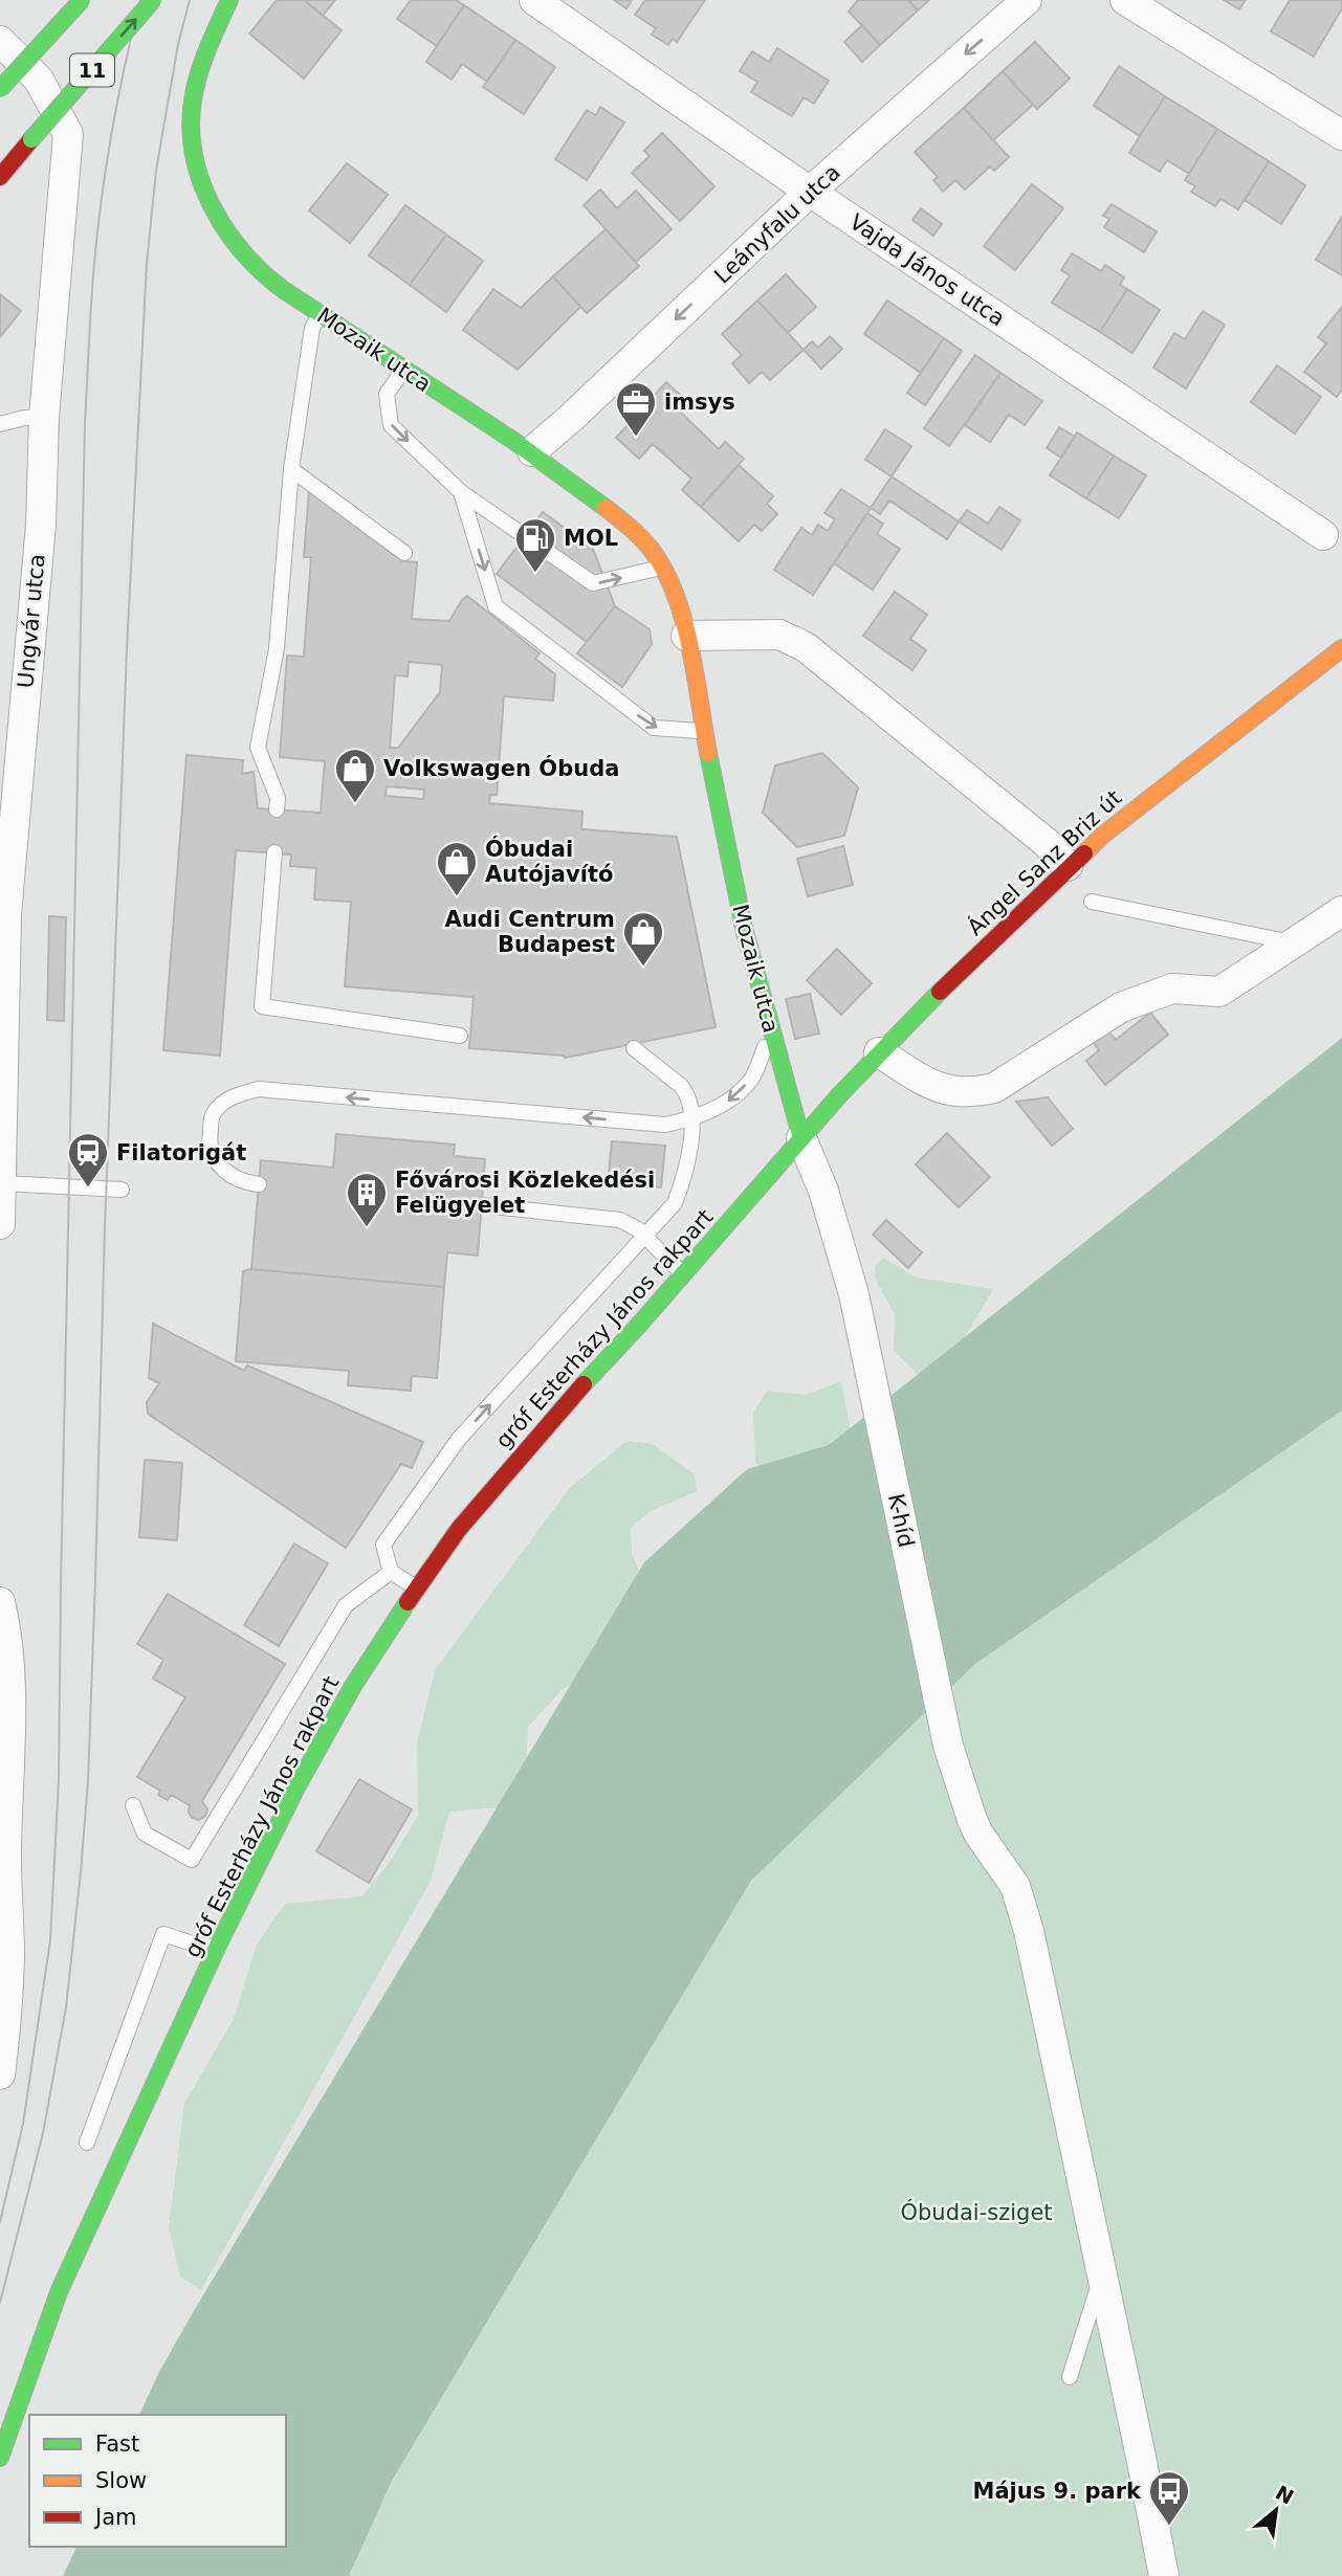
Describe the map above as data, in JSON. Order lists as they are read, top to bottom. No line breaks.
{"streets":{"main road":["11","Mozaik utca","Ángel Sanz Briz út","gróf Esterházy János rakpart"],"street":["Leányfalu utca","Vajda János utca","Ungvár utca","K-híd"]},"crossings":[["Leányfalu utca","Vajda János utca"],["Leányfalu utca","Mozaik utca"],["Mozaik utca","Ángel Sanz Briz út"],["Mozaik utca","gróf Esterházy János rakpart"],["Mozaik utca","K-híd"],["Ángel Sanz Briz út","gróf Esterházy János rakpart"]],"one_way":["Leányfalu utca"],"parks":["Óbudai-sziget"],"places":{"office":["imsys"],"fuel station":["MOL"],"shop":["Volkswagen Óbuda","Óbudai Autójavító","Audi Centrum Budapest"],"station":["Filatorigát"],"building":["Fővárosi Közlekedési Felügyelet"],"bus stop":["Május 9. park"]},"legend":["Fast","Slow","Jam"],"north":"top right"}
